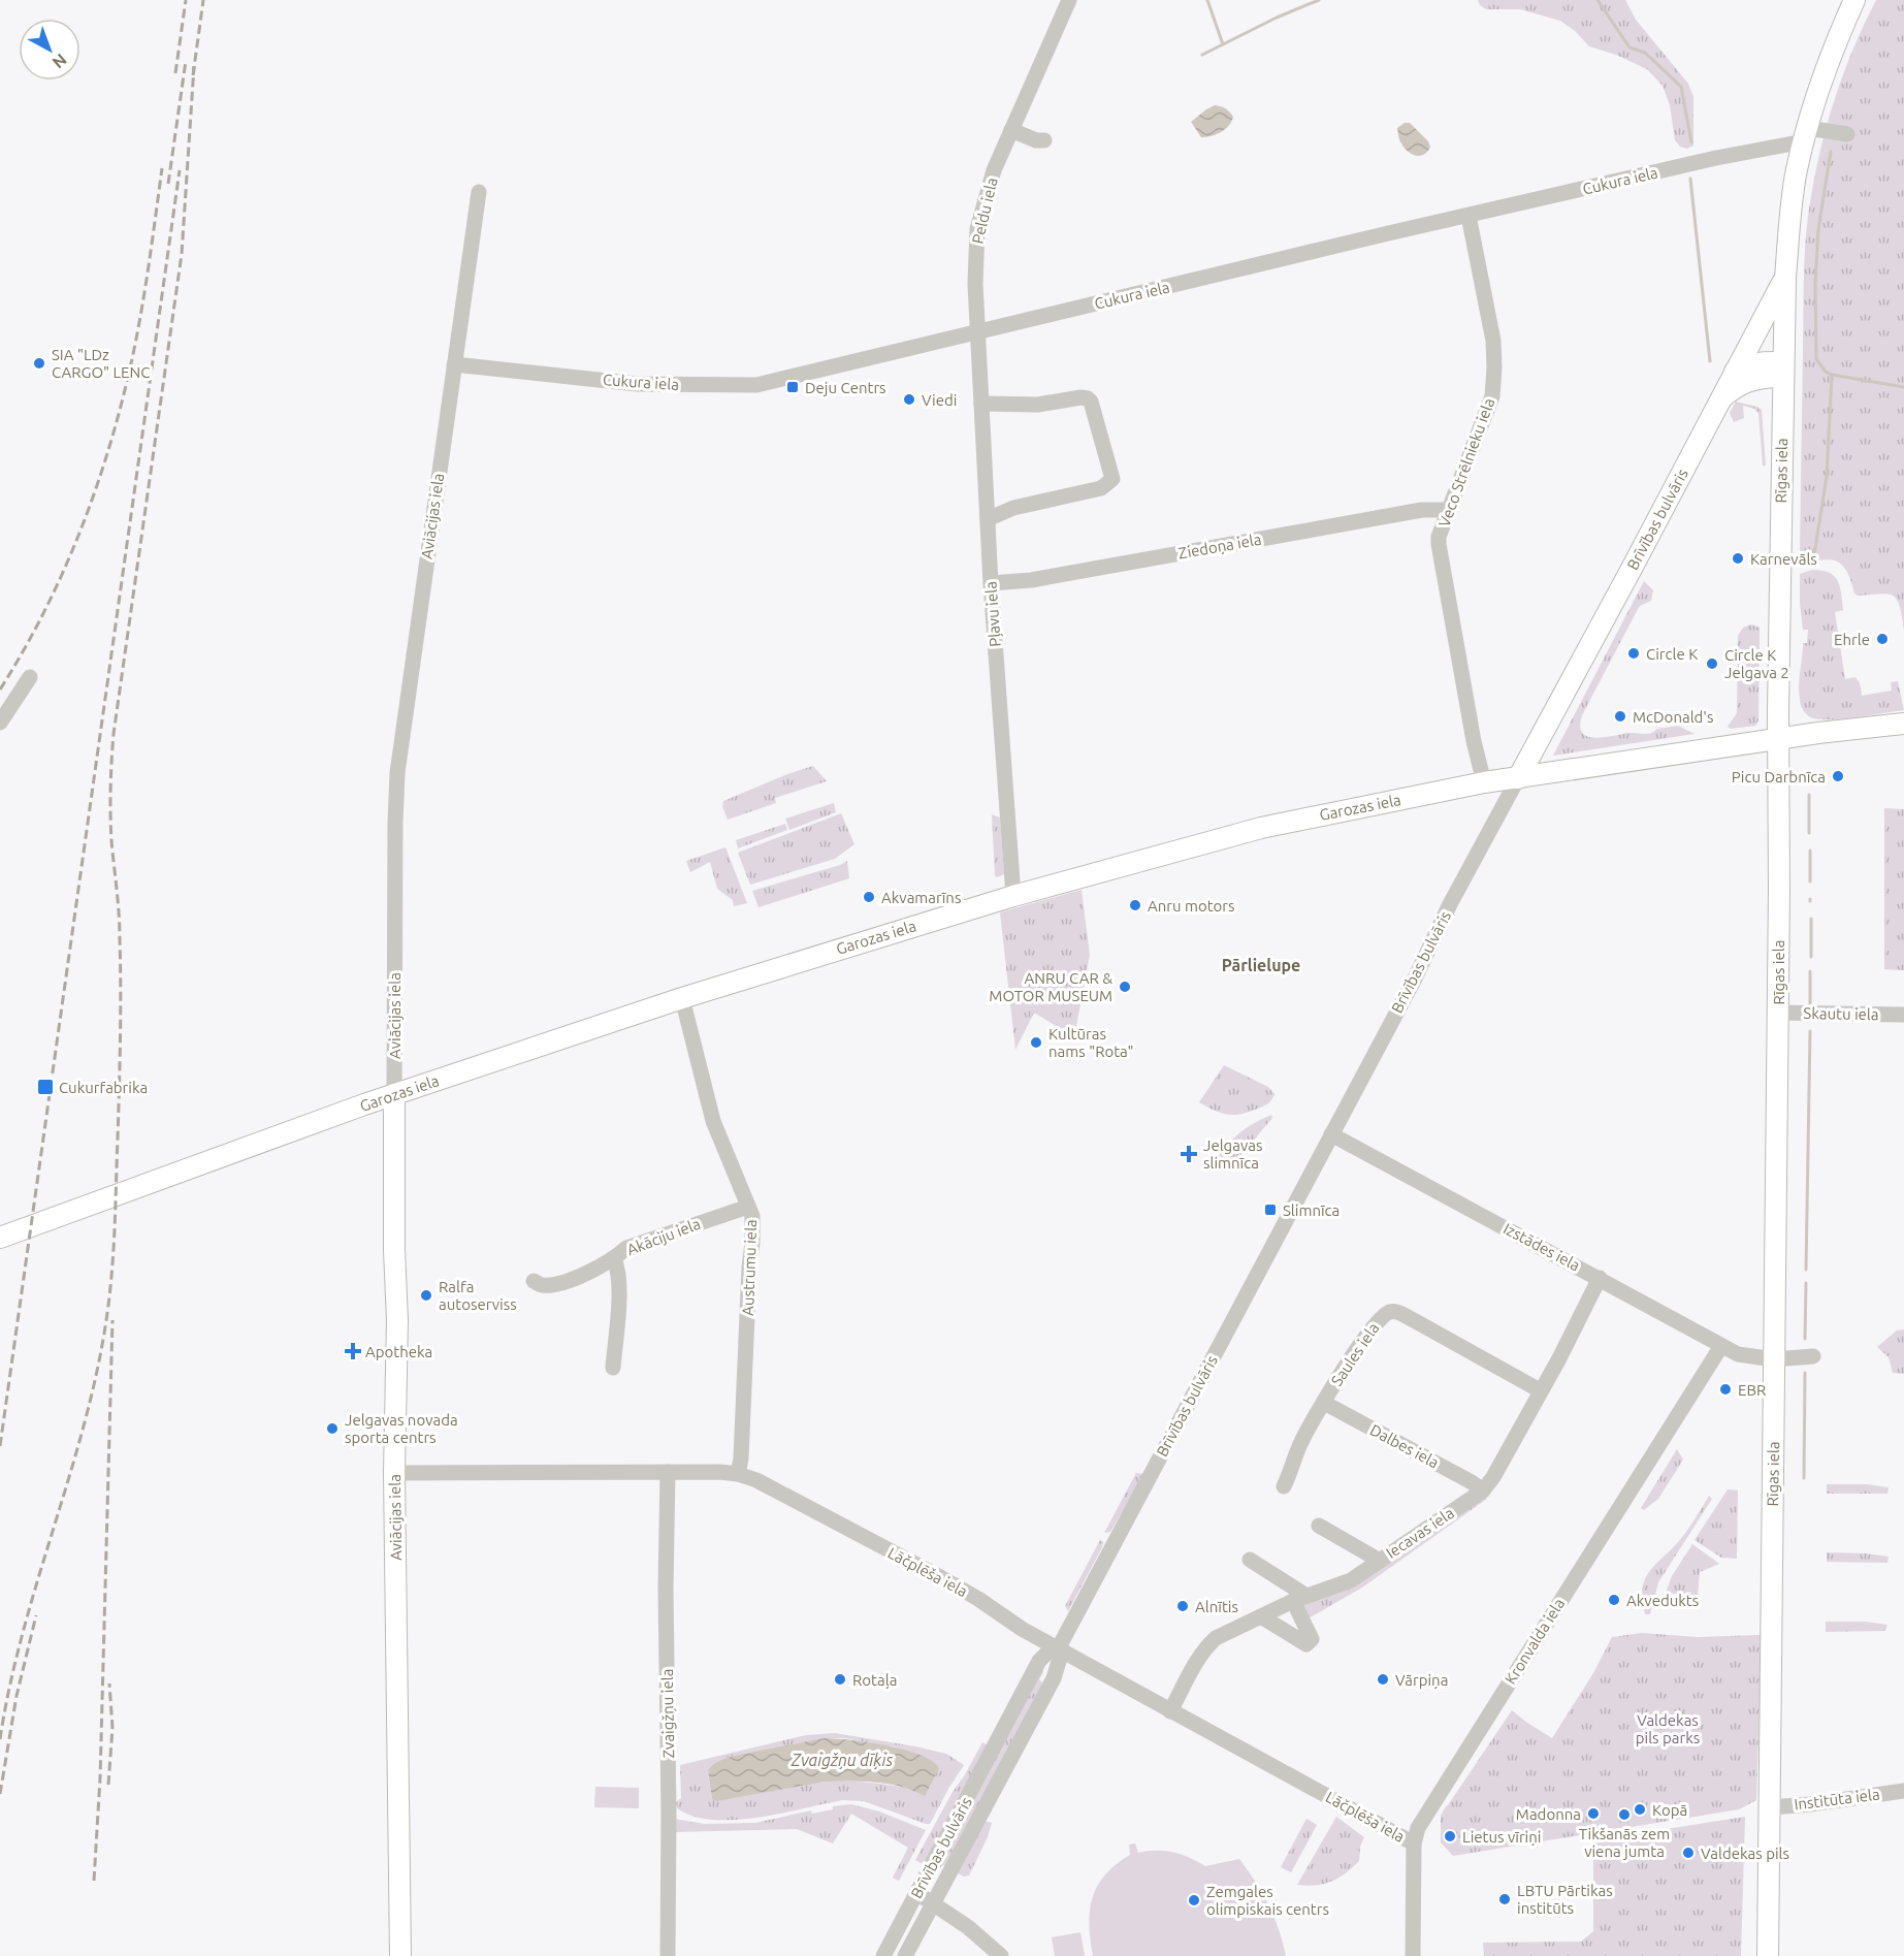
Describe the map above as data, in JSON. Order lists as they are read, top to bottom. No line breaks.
{"streets":{"main road":["Rīgas iela","Aviācijas iela","Brīvības bulvāris","Garozas iela"],"street":["Cukura iela","Peldu iela","Veco Strēlnieku iela","Ziedoņa iela","Pļavu iela","Skautu iela","Akāciju iela","Izstādes iela","Austrumu iela","Saules iela","Dalbes iela","Iecavas iela","Lāčplēša iela","Kronvalda iela","Zvaigžņu iela","Institūta iela"]},"crossings":[["Cukura iela","Peldu iela"],["Cukura iela","Veco Strēlnieku iela"],["Cukura iela","Rīgas iela"],["Cukura iela","Aviācijas iela"],["Cukura iela","Pļavu iela"],["Peldu iela","Pļavu iela"],["Veco Strēlnieku iela","Ziedoņa iela"],["Veco Strēlnieku iela","Garozas iela"],["Rīgas iela","Brīvības bulvāris"],["Rīgas iela","Garozas iela"],["Rīgas iela","Skautu iela"],["Rīgas iela","Izstādes iela"],["Rīgas iela","Institūta iela"],["Aviācijas iela","Garozas iela"],["Aviācijas iela","Lāčplēša iela"],["Brīvības bulvāris","Garozas iela"],["Brīvības bulvāris","Izstādes iela"],["Brīvības bulvāris","Lāčplēša iela"],["Ziedoņa iela","Pļavu iela"],["Pļavu iela","Garozas iela"],["Garozas iela","Austrumu iela"],["Akāciju iela","Austrumu iela"],["Izstādes iela","Iecavas iela"],["Izstādes iela","Kronvalda iela"],["Austrumu iela","Lāčplēša iela"],["Saules iela","Dalbes iela"],["Saules iela","Iecavas iela"],["Dalbes iela","Iecavas iela"],["Iecavas iela","Lāčplēša iela"],["Lāčplēša iela","Kronvalda iela"],["Lāčplēša iela","Zvaigžņu iela"]],"districts":["Pārlielupe"],"water":["Zvaigžņu dīķis"],"parks":["Valdekas pils parks"],"places":{"other":["SIA \"LDz CARGO\" LENC","Viedi","Karnevāls","Ehrle","Circle K","Circle K Jelgava 2","McDonald's","Picu Darbnīca","Akvamarīns","Anru motors","ANRU CAR & MOTOR MUSEUM","Kultūras nams \"Rota\"","Ralfa autoserviss","EBR","Jelgavas novada sporta centrs","Akvedukts","Alnītis","Rotaļa","Vārpiņa","Kopā","Madonna","Tikšanās zem viena jumta","Lietus vīriņi","Valdekas pils","LBTU Pārtikas institūts","Zemgales olimpiskais centrs"],"transit":["Deju Centrs","Cukurfabrika","Slimnīca"],"health":["Jelgavas slimnīca","Apotheka"]},"north":"bottom right"}
